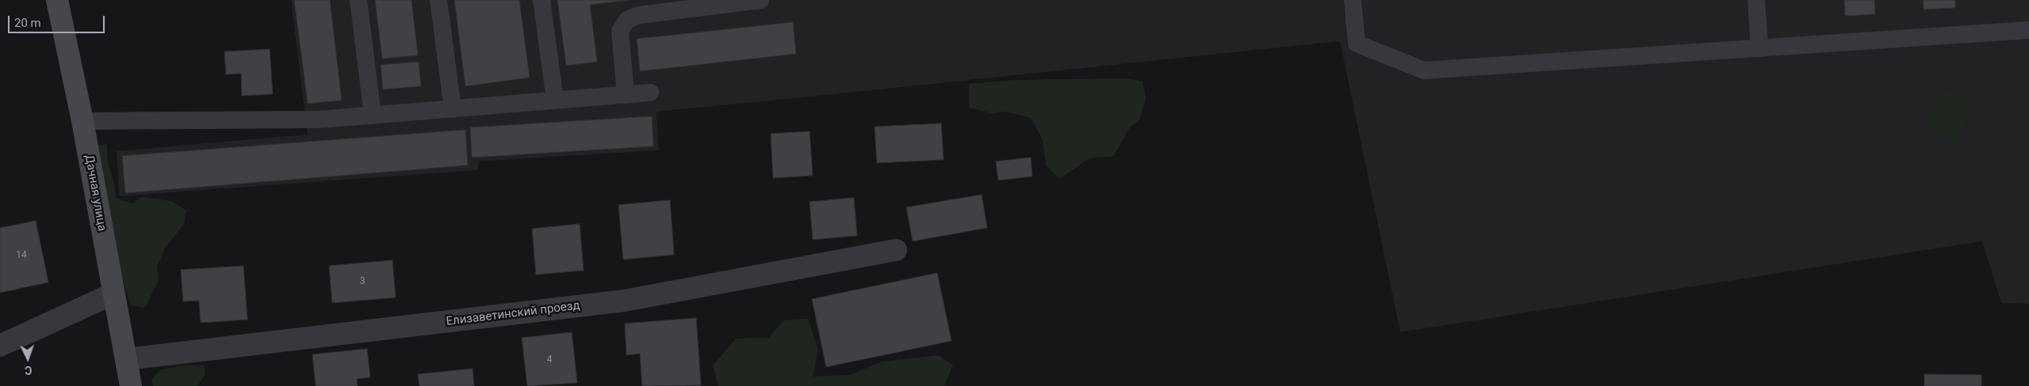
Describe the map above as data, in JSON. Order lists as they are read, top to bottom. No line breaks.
{"streets":{"street":["Дачная улица","Елизаветинский проезд"]},"crossings":[["Дачная улица","Елизаветинский проезд"]],"house_numbers":["14","3","4"],"scale_bar":"20 m","north":"bottom"}
